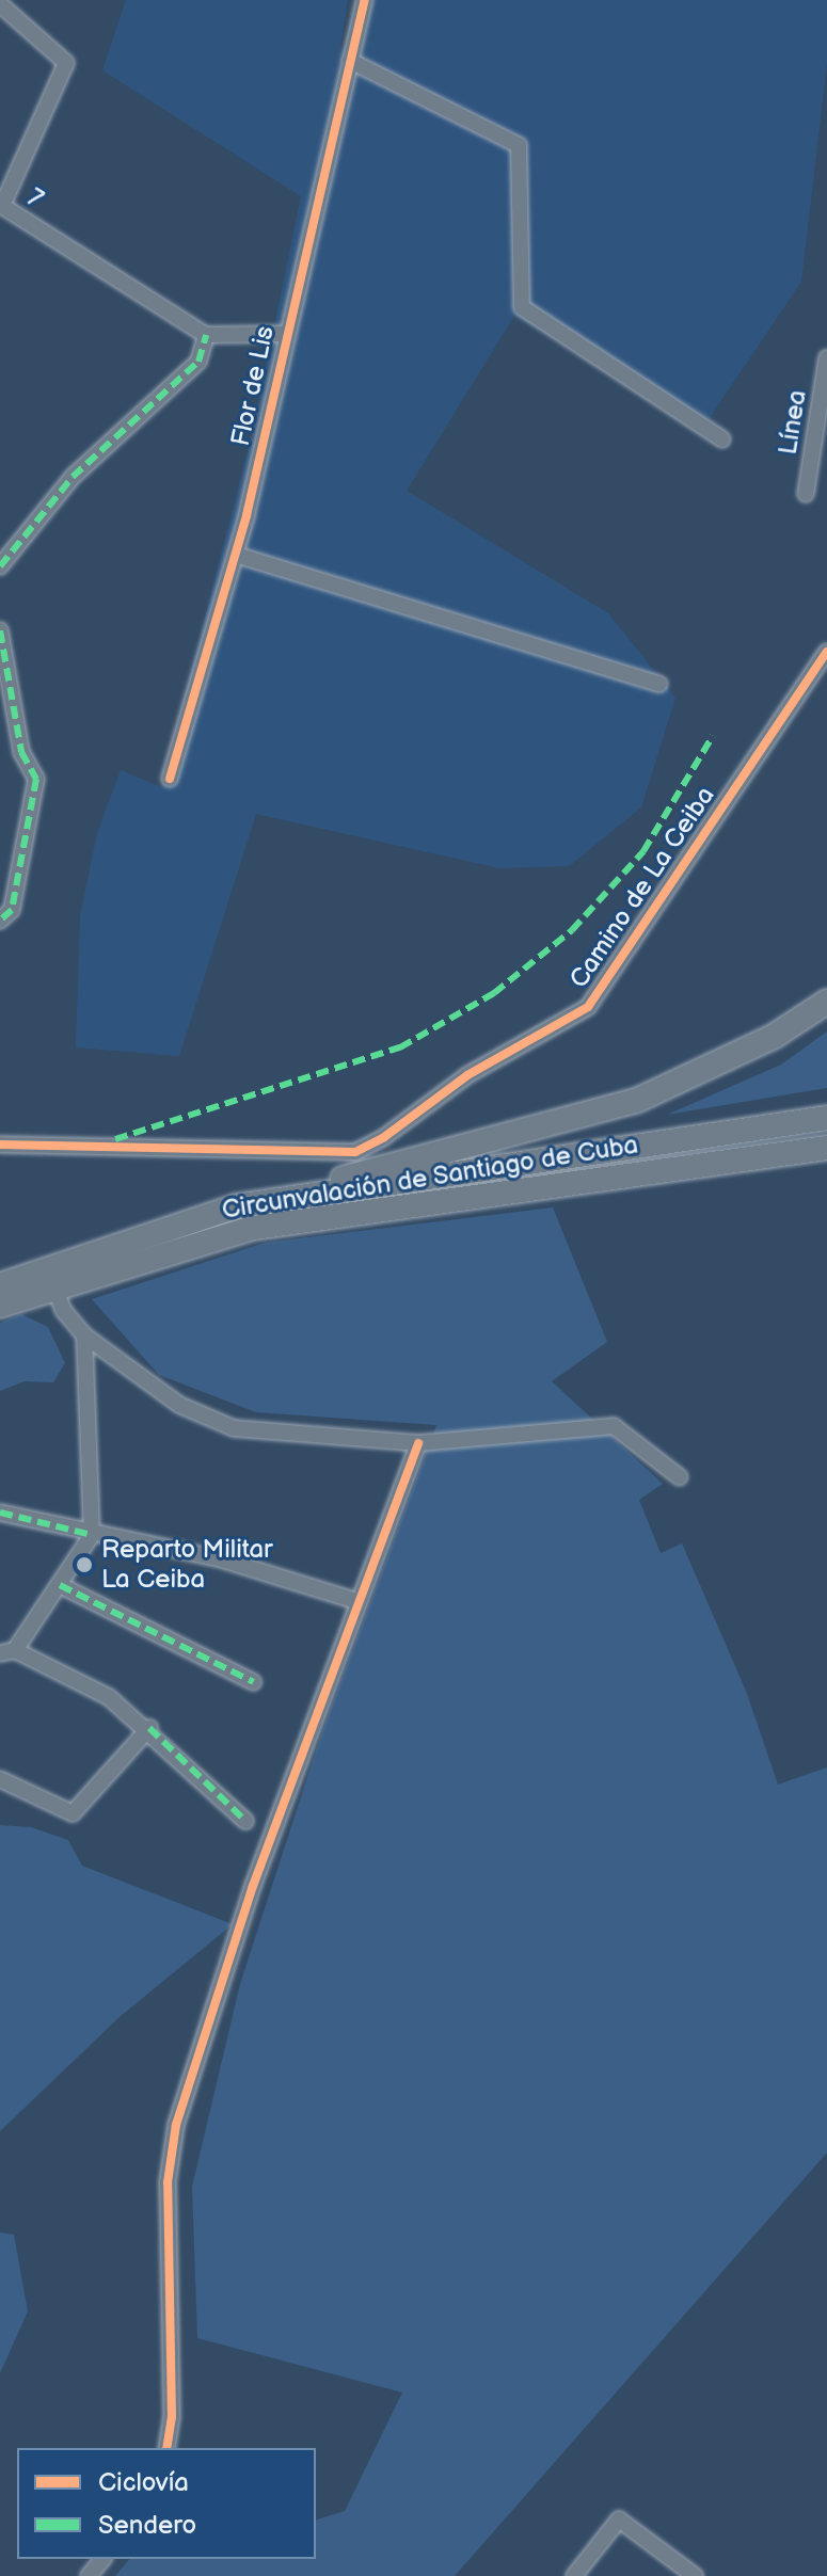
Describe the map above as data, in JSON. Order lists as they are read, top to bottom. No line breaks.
{"streets":{"highway":["Circunvalación de Santiago de Cuba"],"street":["7","Flor de Lis","Línea","Camino de La Ceiba"]},"places":["Reparto Militar La Ceiba"],"legend":["Ciclovía","Sendero"]}
